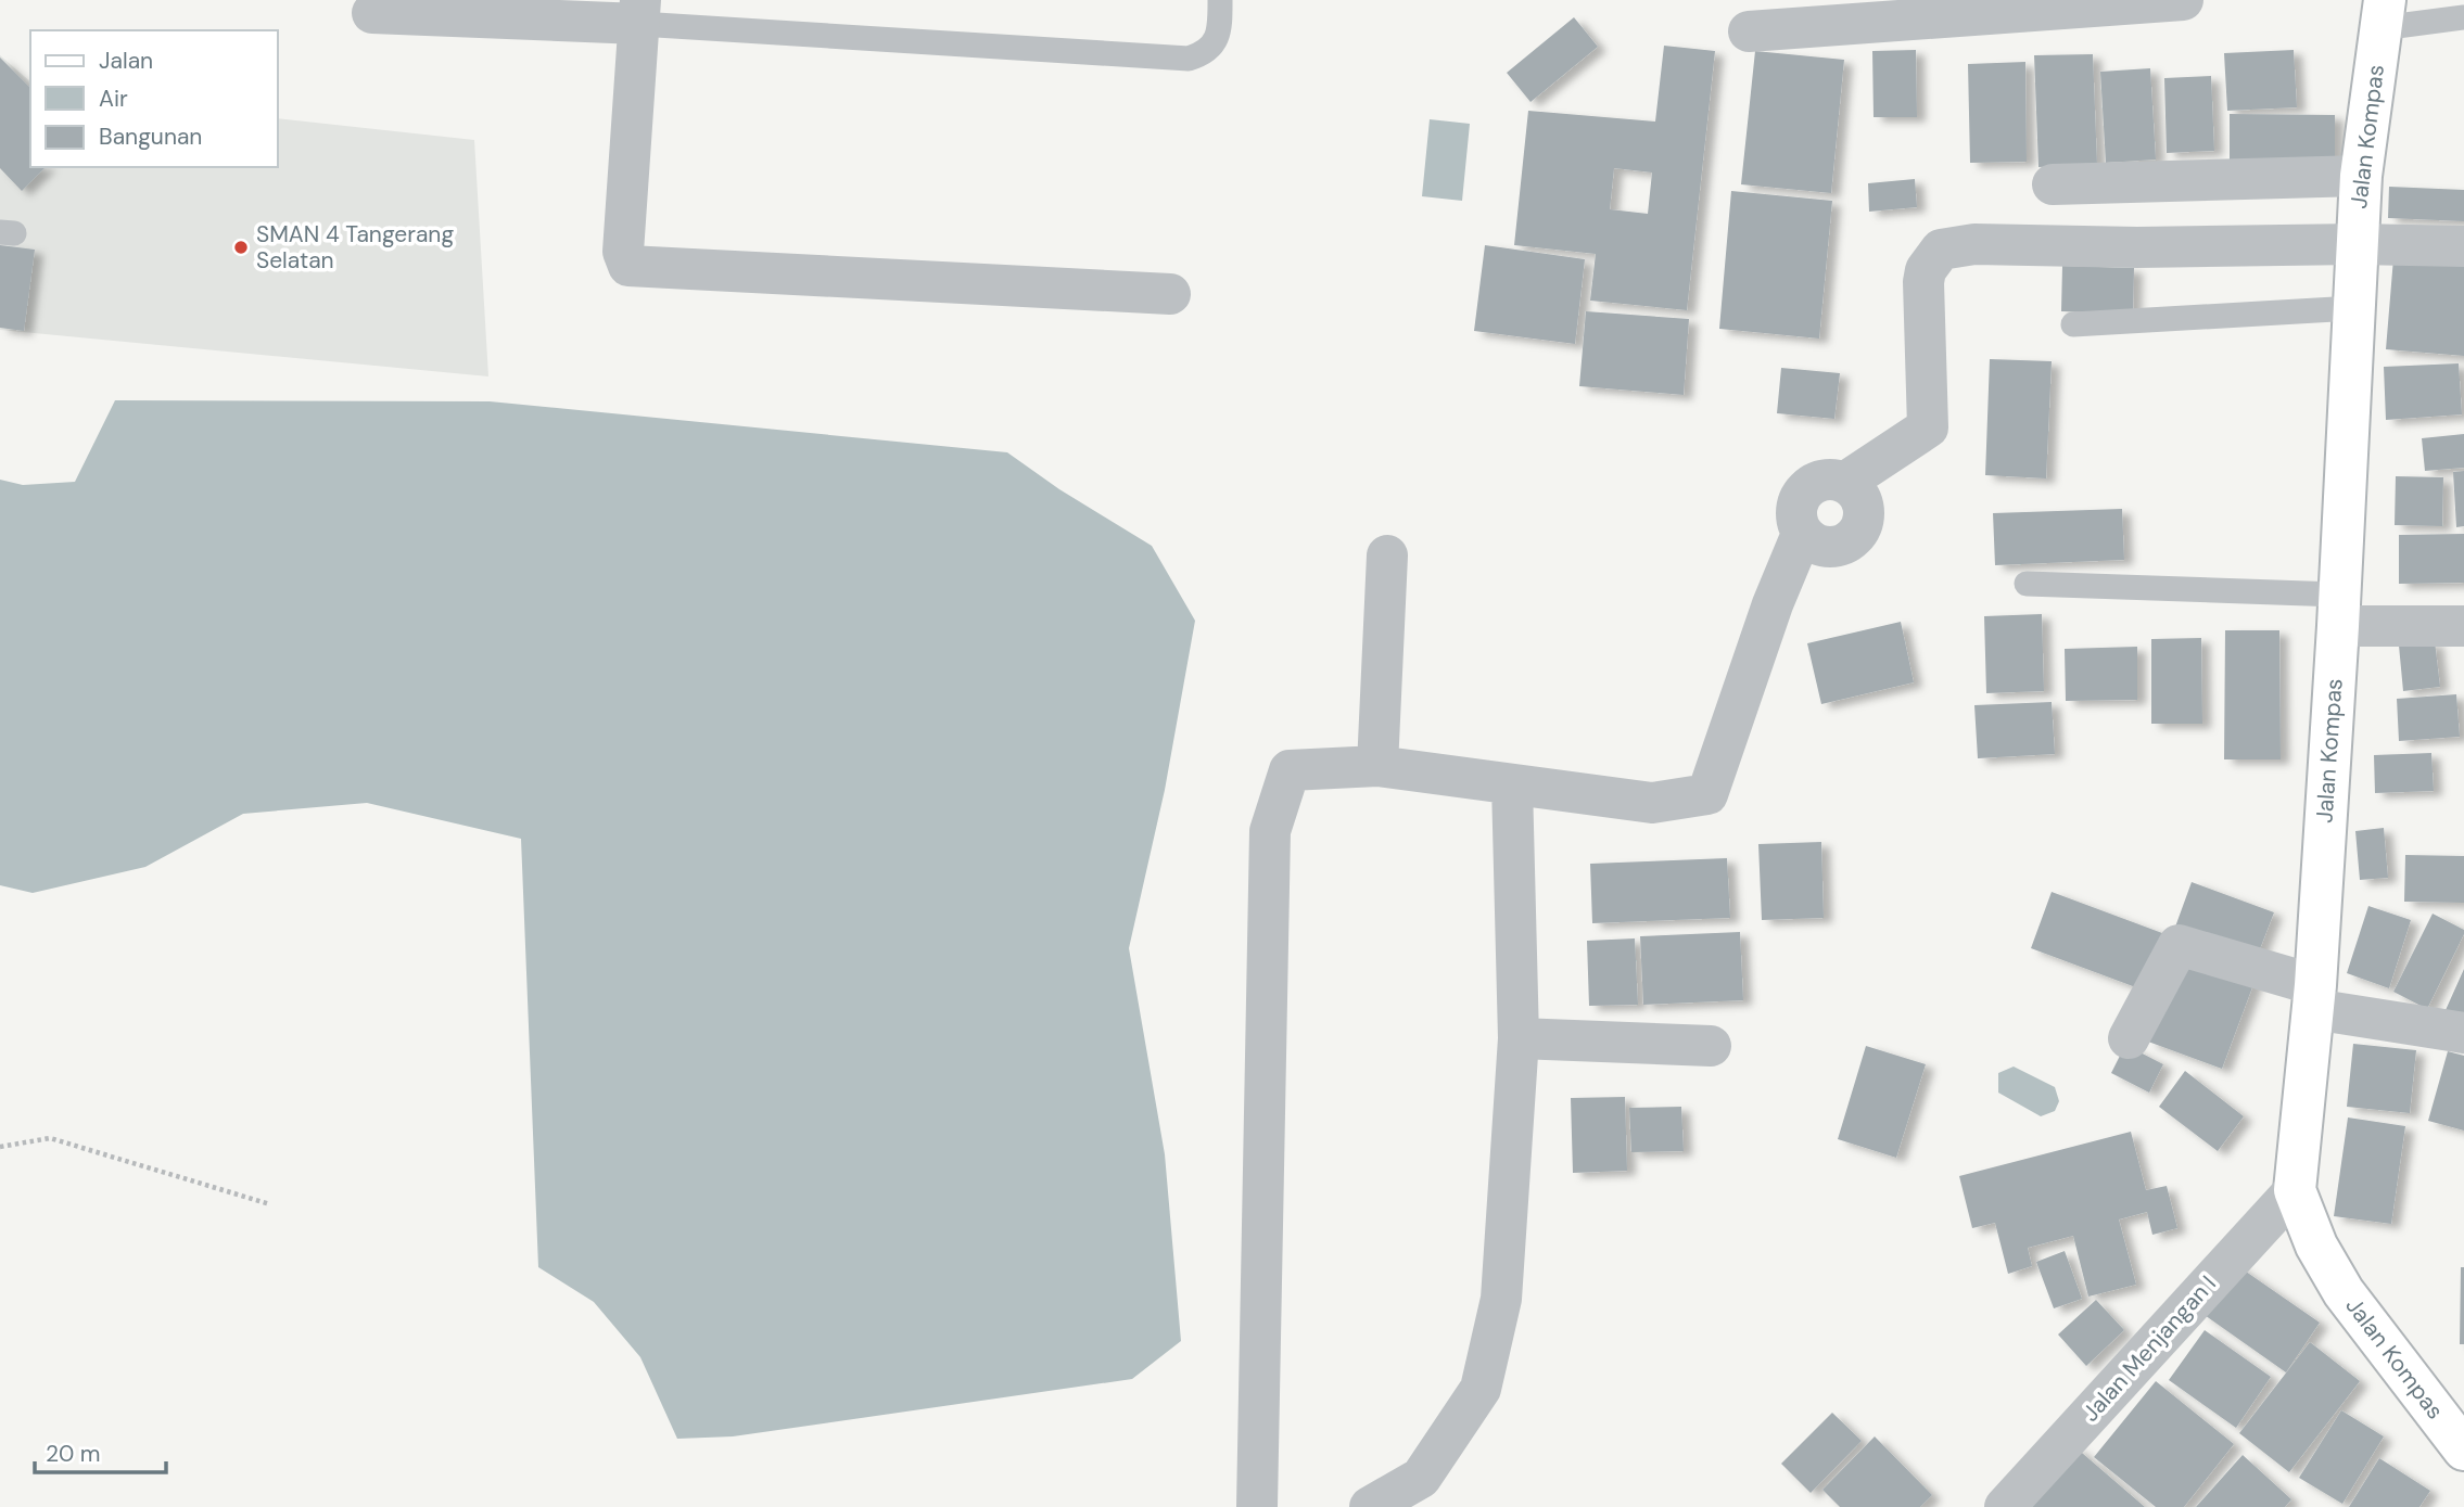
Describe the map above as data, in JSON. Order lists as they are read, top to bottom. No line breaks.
{"streets":{"main road":["Jalan Kompas"],"street":["Jalan Menjangan I"]},"crossings":[["Jalan Kompas","Jalan Menjangan I"]],"places":["SMAN 4 Tangerang Selatan"],"legend":["Jalan","Air","Bangunan"],"scale_bar":"20 m"}
